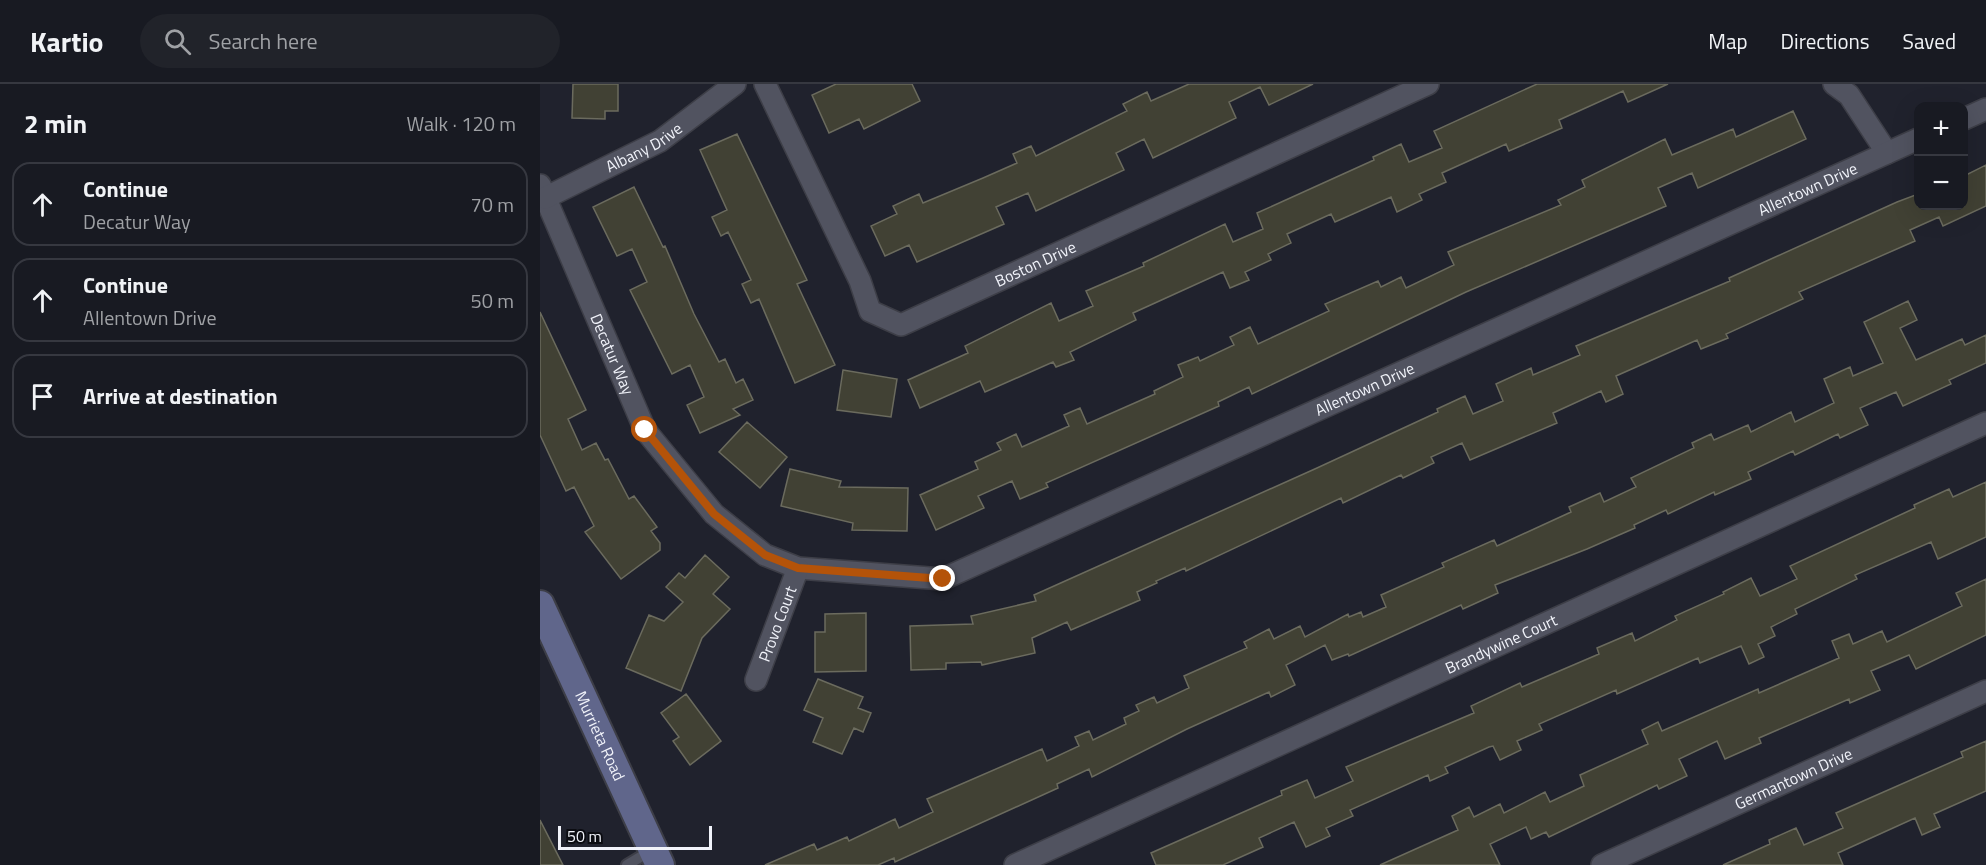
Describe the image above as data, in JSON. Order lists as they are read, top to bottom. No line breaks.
{"streets":{"main road":["Murrieta Road"],"street":["Albany Drive","Allentown Drive","Boston Drive","Decatur Way","Provo Court","Brandywine Court","Germantown Drive"]},"crossings":[["Albany Drive","Decatur Way"],["Allentown Drive","Decatur Way"],["Allentown Drive","Provo Court"],["Decatur Way","Provo Court"]],"scale_bar":"50 m","page":{"header":"Kartio","search":"Search here","nav":["Map","Directions","Saved"],"heading":["2 min","Walk · 120 m"],"map_buttons":["+","−"],"list":[["Continue","Decatur Way","70 m"],["Continue","Allentown Drive","50 m"],"Arrive at destination"],"scale":"50 m"}}
